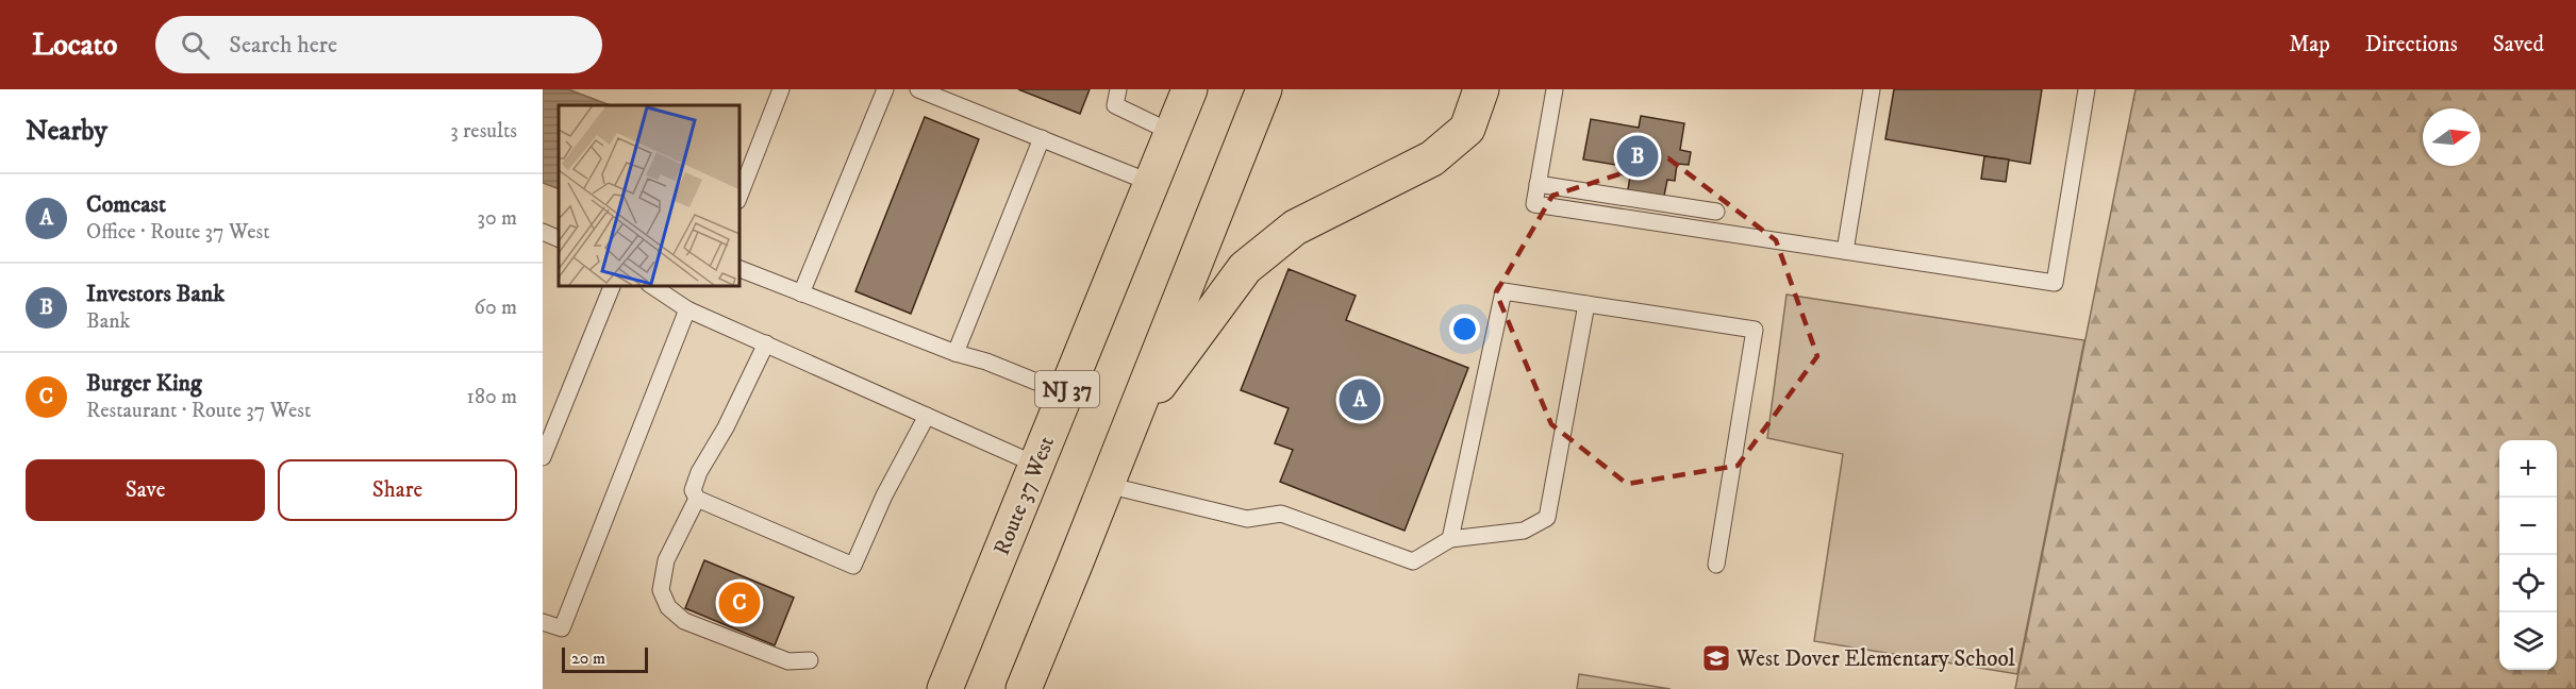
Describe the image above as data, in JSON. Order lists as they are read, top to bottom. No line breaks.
{"streets":{"highway":["NJ 37","Route 37 West"]},"places":{"school or university":["West Dover Elementary School"]},"scale_bar":"20 m","north":"right","page":{"header":"Locato","search":"Search here","nav":["Map","Directions","Saved"],"heading":["Nearby","3 results"],"pins":["B","A","C"],"list":[{"mark":"A","name":"Comcast","note":"Office · Route 37 West","value":"30 m"},{"mark":"B","name":"Investors Bank","note":"Bank","value":"60 m"},{"mark":"C","name":"Burger King","note":"Restaurant · Route 37 West","value":"180 m"}],"buttons":["Save","Share"],"map_buttons":["+","−"],"scale":"20 m"}}
